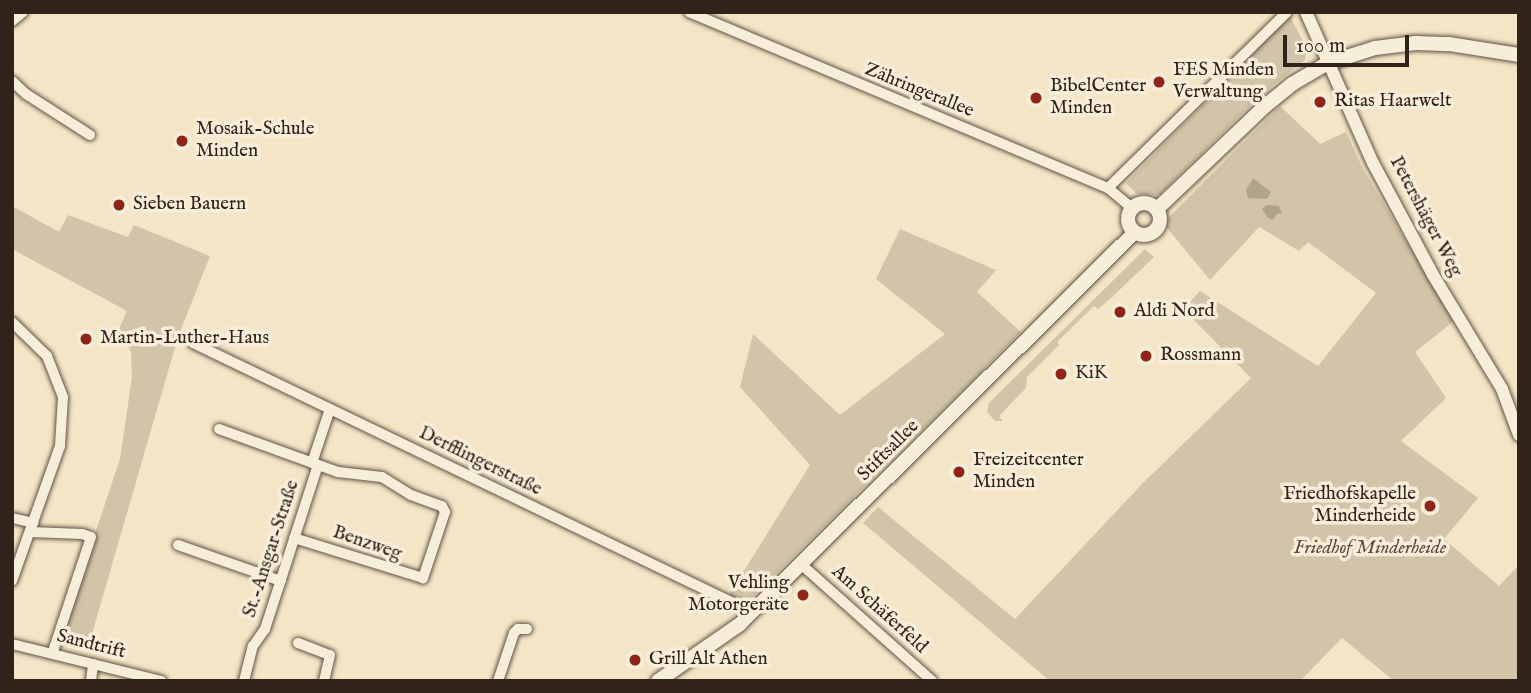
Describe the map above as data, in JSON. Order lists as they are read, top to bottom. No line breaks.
{"streets":{"main road":["Stiftsallee"],"street":["Zähringerallee","Petershäger Weg","Derfflingerstraße","Benzweg","St.-Ansgar-Straße","Am Schäferfeld","Sandtrift"]},"crossings":[["Zähringerallee","Stiftsallee"],["Stiftsallee","Derfflingerstraße"],["Stiftsallee","Am Schäferfeld"],["Derfflingerstraße","St.-Ansgar-Straße"],["Benzweg","St.-Ansgar-Straße"]],"parks":["Friedhof Minderheide"],"places":["FES Minden Verwaltung","BibelCenter Minden","Ritas Haarwelt","Mosaik-Schule Minden","Sieben Bauern","Aldi Nord","Martin-Luther-Haus","Rossmann","KiK","Freizeitcenter Minden","Friedhofskapelle Minderheide","Vehling Motorgeräte","Grill Alt Athen"],"scale_bar":"100 m"}
